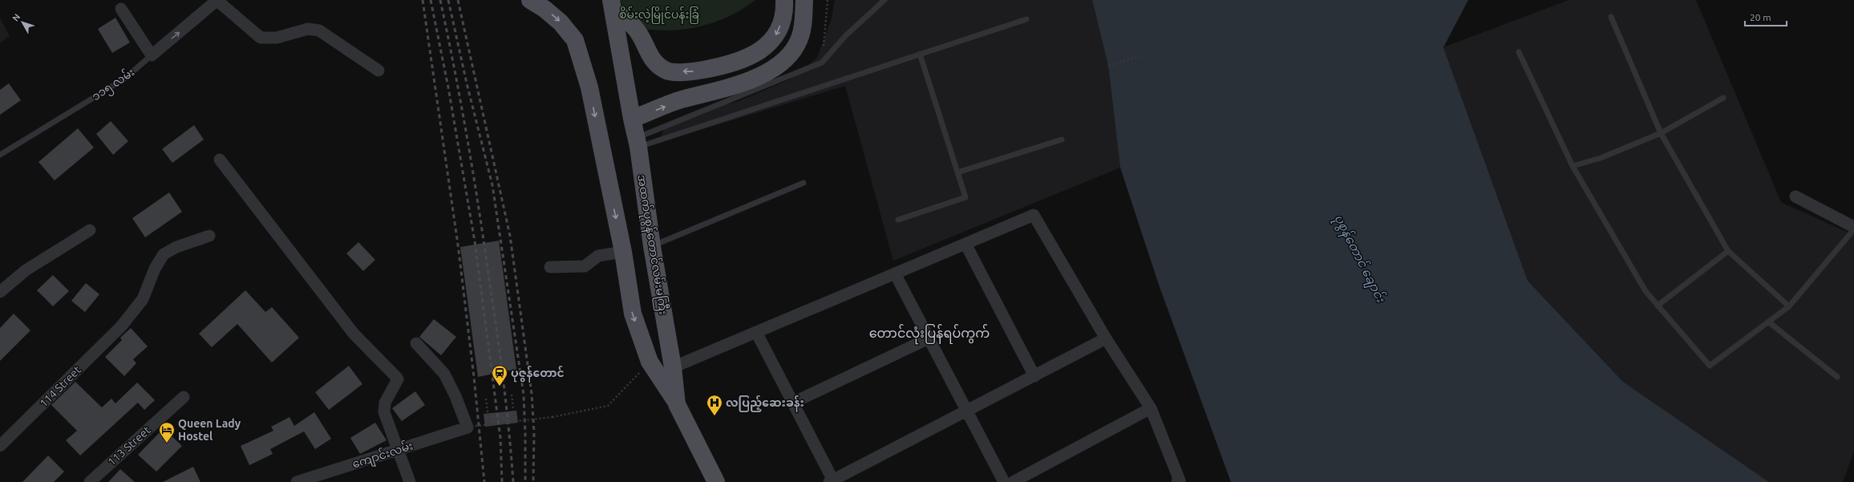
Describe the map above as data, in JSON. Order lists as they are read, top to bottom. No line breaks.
{"streets":{"main road":["အထက်ပုစွန်တောင်လမ်းမကြီး"],"street":["၁၁၅ လမ်း","114 Street","113 Street","ကျောင်းလမ်း"]},"districts":["တောင်လုံးပြန်ရပ်ကွက်"],"water":["ပုစွန်တောင် ချောင်း"],"parks":["စိမ်းလဲ့မြိုင်ပန်းခြံ"],"places":{"station":["ပုဇွန်တောင်"],"hospital":["လပြည့်ဆေးခန်း"],"hotel":["Queen Lady Hostel"]},"scale_bar":"20 m","north":"top left"}
